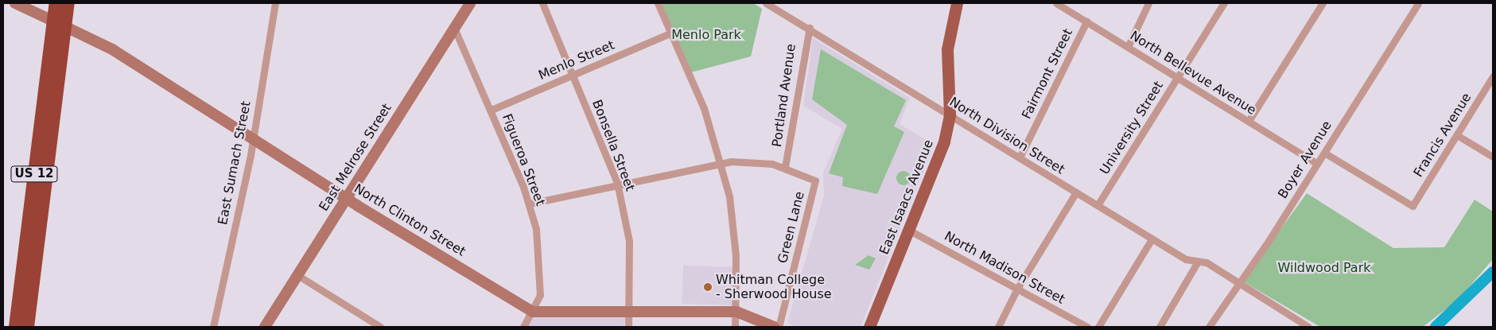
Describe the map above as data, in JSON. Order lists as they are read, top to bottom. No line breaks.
{"streets":{"highway":["US 12"],"main road":["East Melrose Street","East Isaacs Avenue","North Clinton Street"],"street":["Menlo Street","North Bellevue Avenue","Fairmont Street","Portland Avenue","University Street","Francis Avenue","North Division Street","Bonsella Street","Figueroa Street","Boyer Avenue","East Sumach Street","Green Lane","North Madison Street"]},"crossings":[["Menlo Street","Bonsella Street"],["Menlo Street","Figueroa Street"],["North Bellevue Avenue","Fairmont Street"],["North Bellevue Avenue","University Street"],["North Bellevue Avenue","Boyer Avenue"],["Fairmont Street","North Division Street"],["Portland Avenue","North Division Street"],["Portland Avenue","Green Lane"],["University Street","North Division Street"],["Francis Avenue","Boyer Avenue"],["North Division Street","Boyer Avenue"],["North Division Street","East Isaacs Avenue"],["East Melrose Street","Figueroa Street"],["East Melrose Street","North Clinton Street"],["Figueroa Street","North Clinton Street"],["East Sumach Street","North Clinton Street"],["US 12","North Clinton Street"],["East Isaacs Avenue","North Madison Street"]],"parks":["Menlo Park","Wildwood Park"],"places":["Whitman College - Sherwood House"]}
